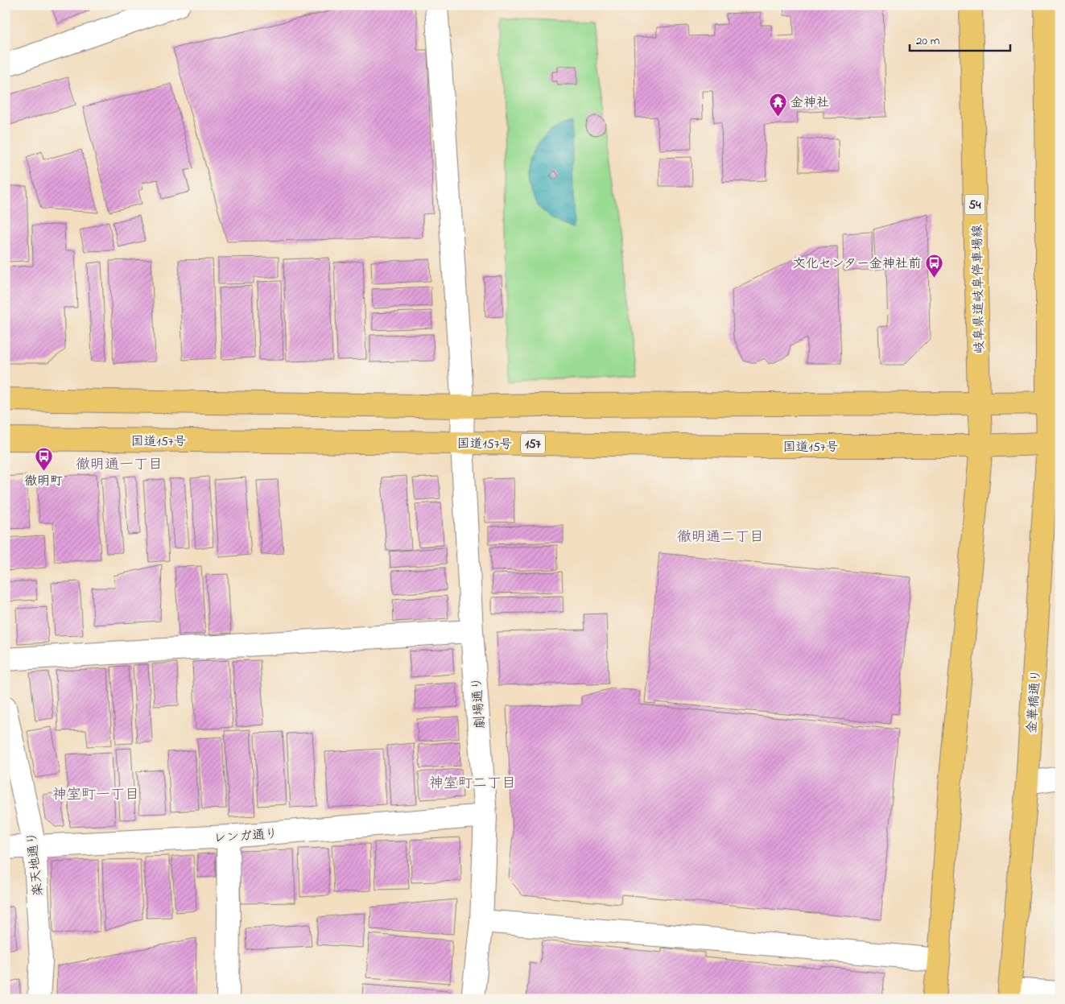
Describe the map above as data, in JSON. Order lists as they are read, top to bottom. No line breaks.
{"streets":{"main road":["54","岐阜県道岐阜停車場線","国道157号","157","金華橋通り"],"street":["劇場通り","レンガ通り","楽天地通り"]},"crossings":[["国道157号","金華橋通り"],["国道157号","劇場通り"],["劇場通り","レンガ通り"],["レンガ通り","楽天地通り"]],"districts":["徹明通一丁目","徹明通二丁目","神室町二丁目","神室町一丁目"],"places":{"temple":["金神社"],"bus stop":["文化センター金神社前","徹明町"]},"scale_bar":"20 m"}
